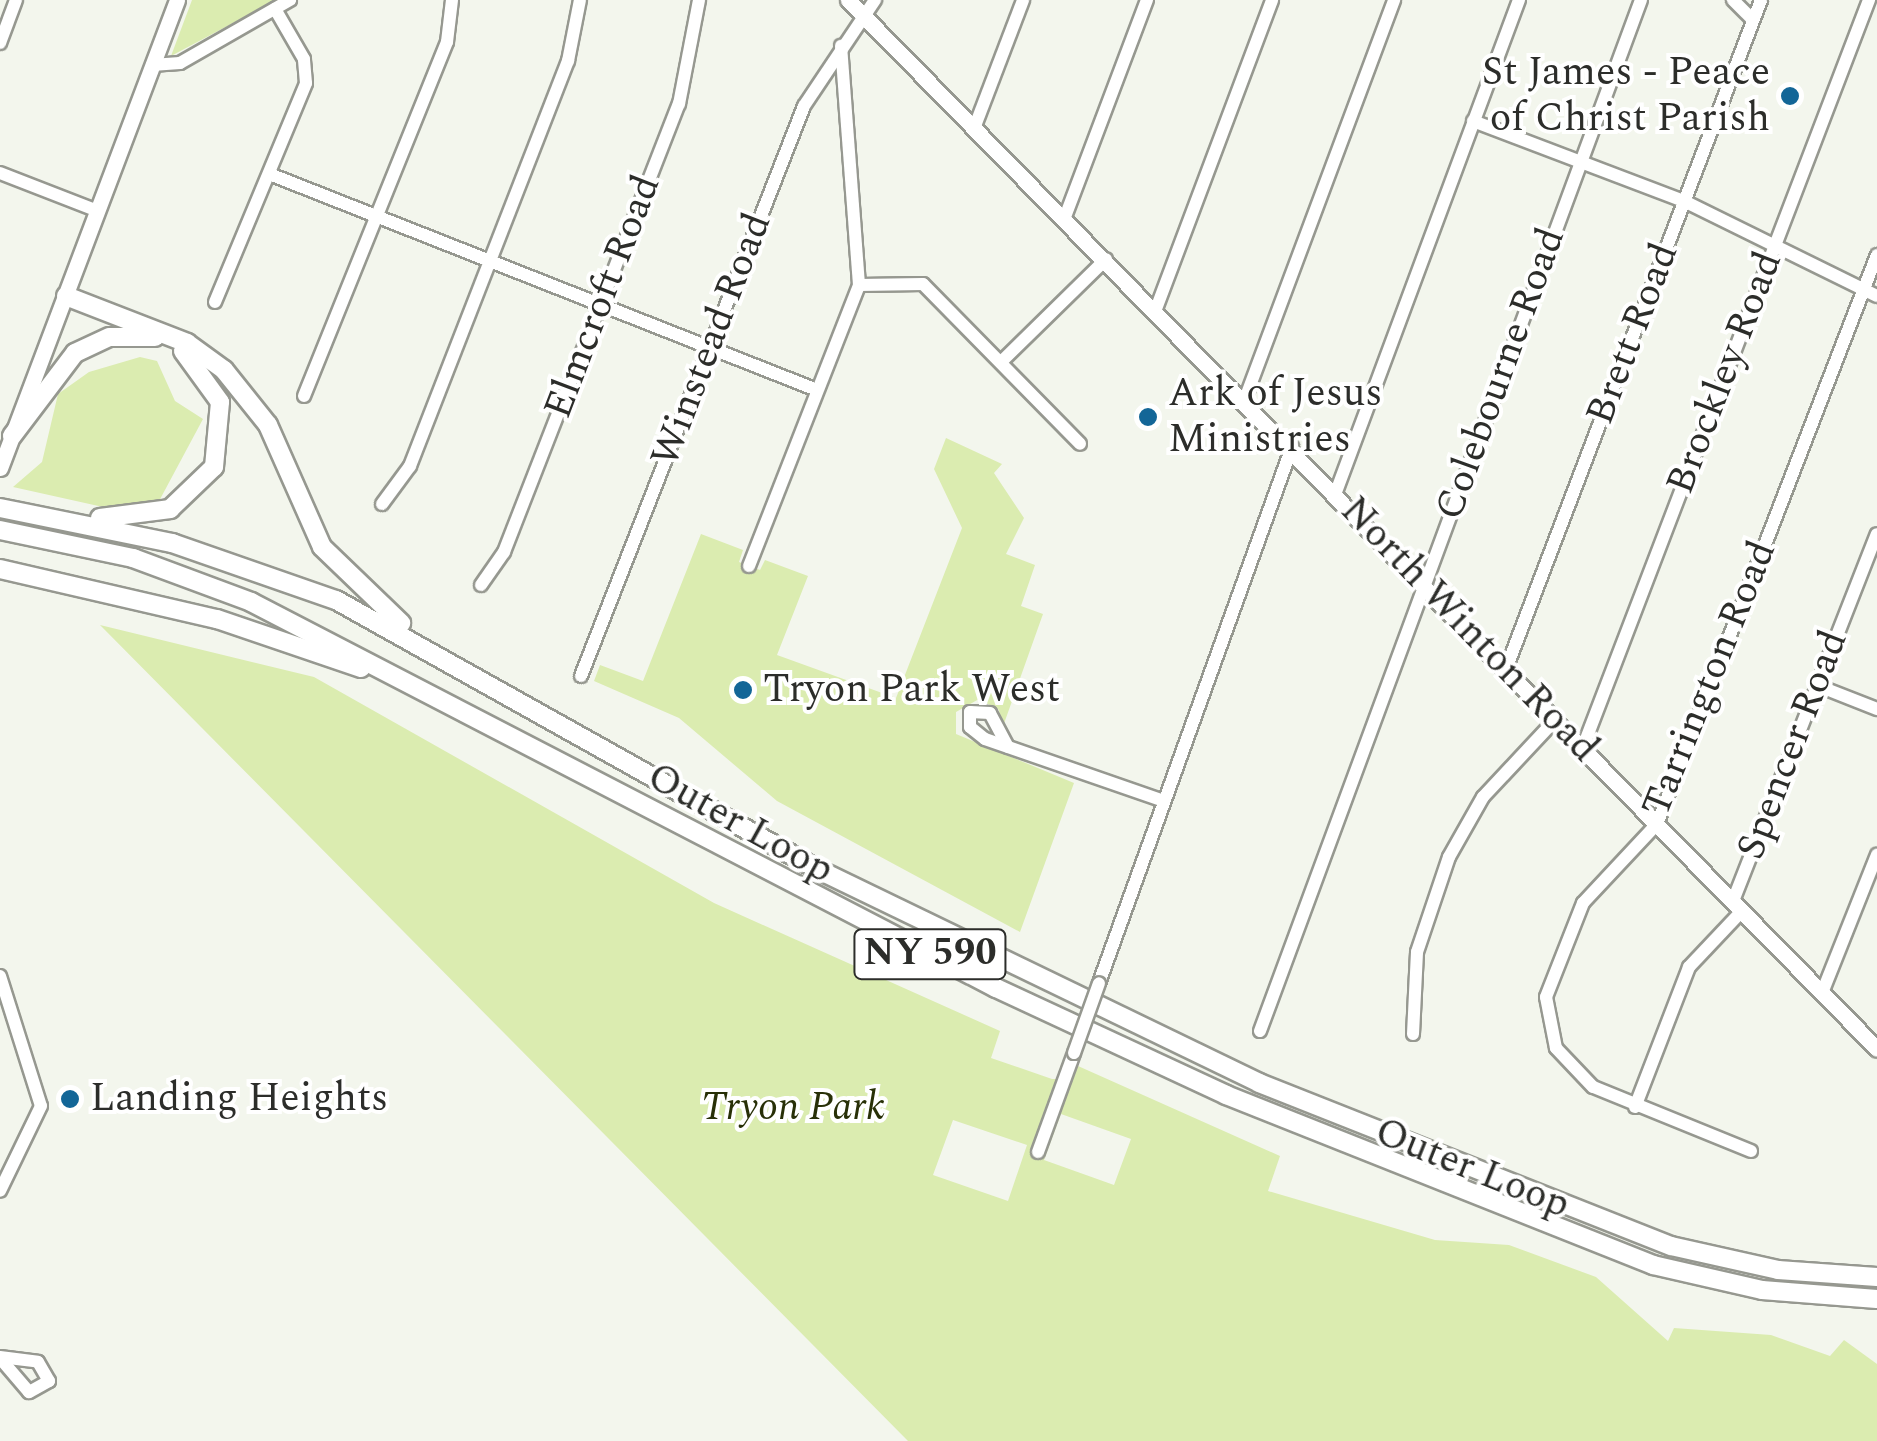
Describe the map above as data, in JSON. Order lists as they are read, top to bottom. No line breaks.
{"streets":{"highway":["Outer Loop","NY 590"],"main road":["North Winton Road"],"street":["Elmcroft Road","Brett Road","Winstead Road","Brockley Road","Colebourne Road","Tarrington Road","Spencer Road"]},"crossings":[["Brett Road","North Winton Road"],["Winstead Road","North Winton Road"],["Brockley Road","North Winton Road"],["Colebourne Road","North Winton Road"],["North Winton Road","Tarrington Road"],["North Winton Road","Spencer Road"]],"parks":["Tryon Park"],"places":["St James - Peace of Christ Parish","Ark of Jesus Ministries","Tryon Park West","Landing Heights"]}
